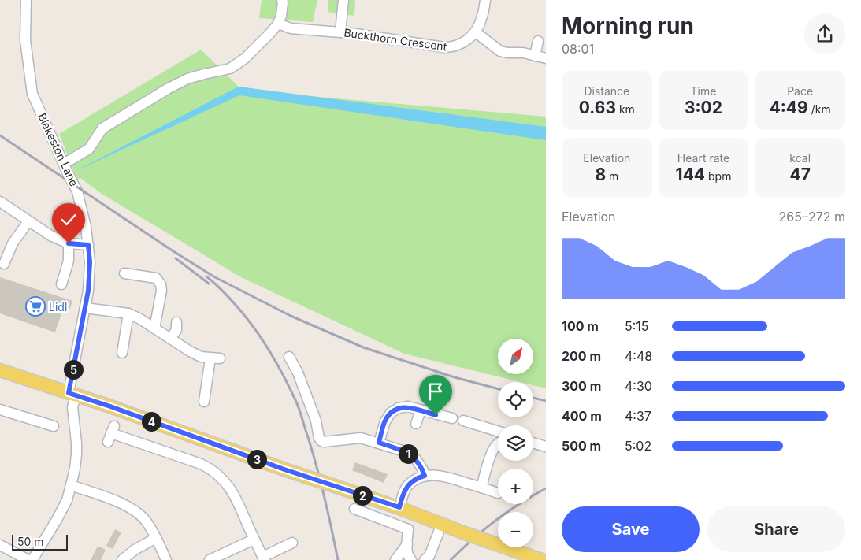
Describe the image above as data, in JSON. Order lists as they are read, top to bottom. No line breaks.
{"streets":{"street":["Buckthorn Crescent","Blakeston Lane"]},"places":{"supermarket":["Lidl"]},"scale_bar":"50 m","north":"top right","page":{"heading":["Morning run","08:01"],"stats":[["Distance","0.63 km"],["Time","3:02"],["Pace","4:49 /km"],["Elevation","8 m"],["Heart rate","144 bpm"],["kcal","47"]],"chart":["Elevation","265–272 m"],"list":[{"name":"100 m","note":"5:15"},{"name":"200 m","note":"4:48"},{"name":"300 m","note":"4:30"},{"name":"400 m","note":"4:37"},{"name":"500 m","note":"5:02"}],"map_buttons":["+","−"],"pins":["5","4","1","3","2"],"buttons":["Save","Share"],"scale":"50 m"}}
